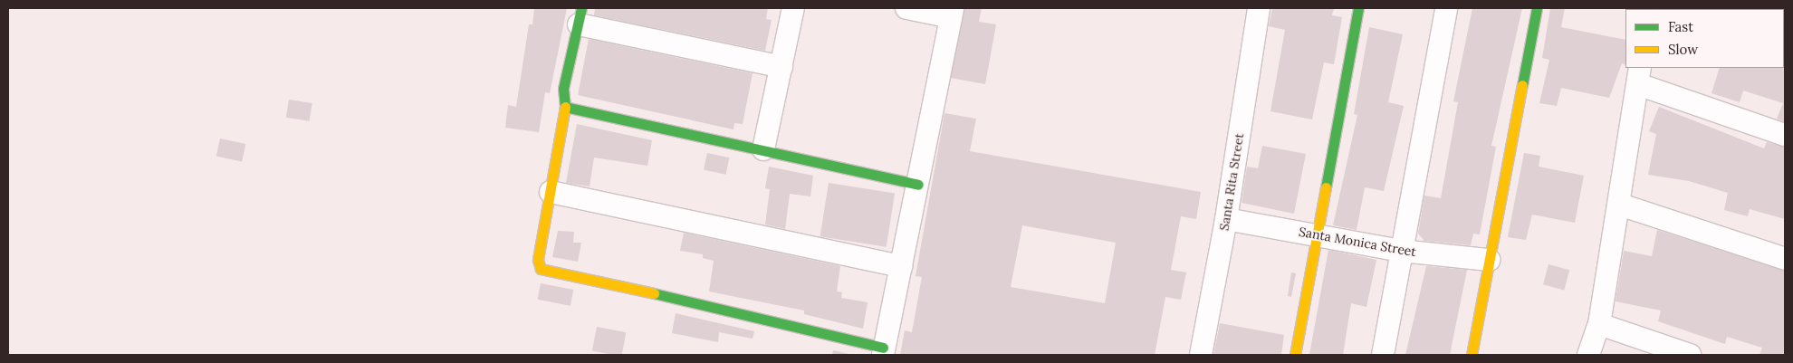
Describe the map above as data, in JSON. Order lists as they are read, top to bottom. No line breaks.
{"streets":{"street":["Santa Rita Street","Santa Monica Street"]},"crossings":[["Santa Rita Street","Santa Monica Street"]],"legend":["Fast","Slow"]}
